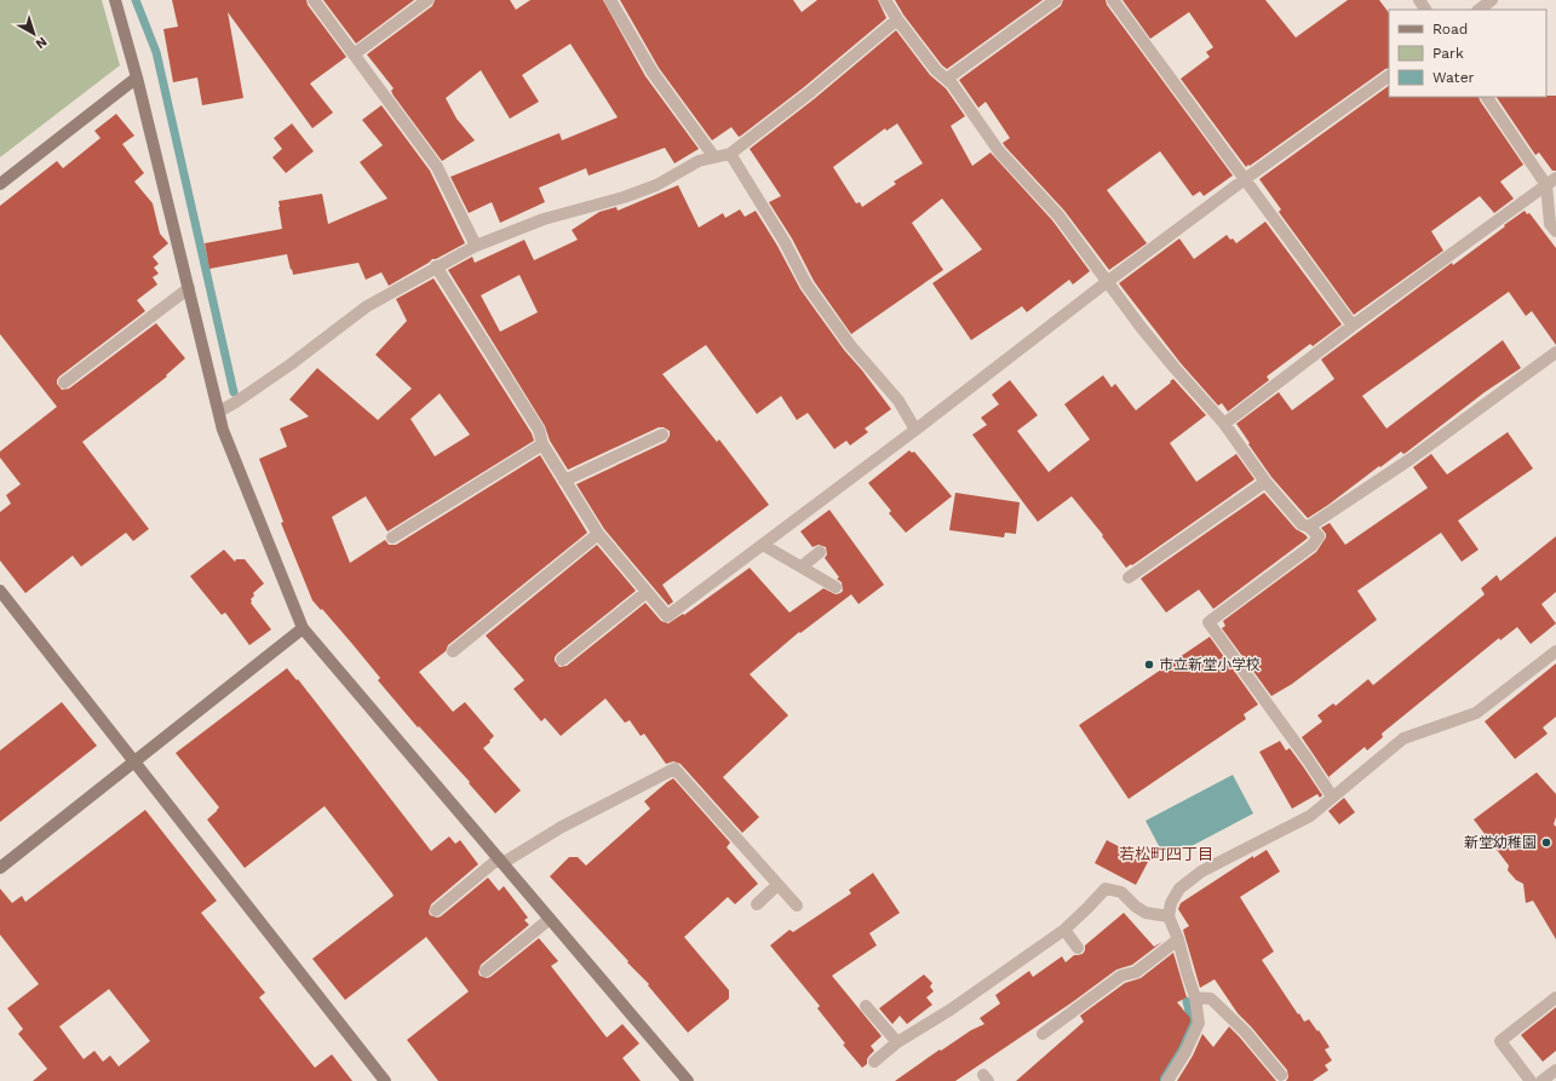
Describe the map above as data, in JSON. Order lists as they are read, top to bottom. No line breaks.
{"districts":["若松町四丁目"],"places":["市立新堂小学校","新堂幼稚園"],"legend":["Road","Park","Water"],"north":"bottom right"}
